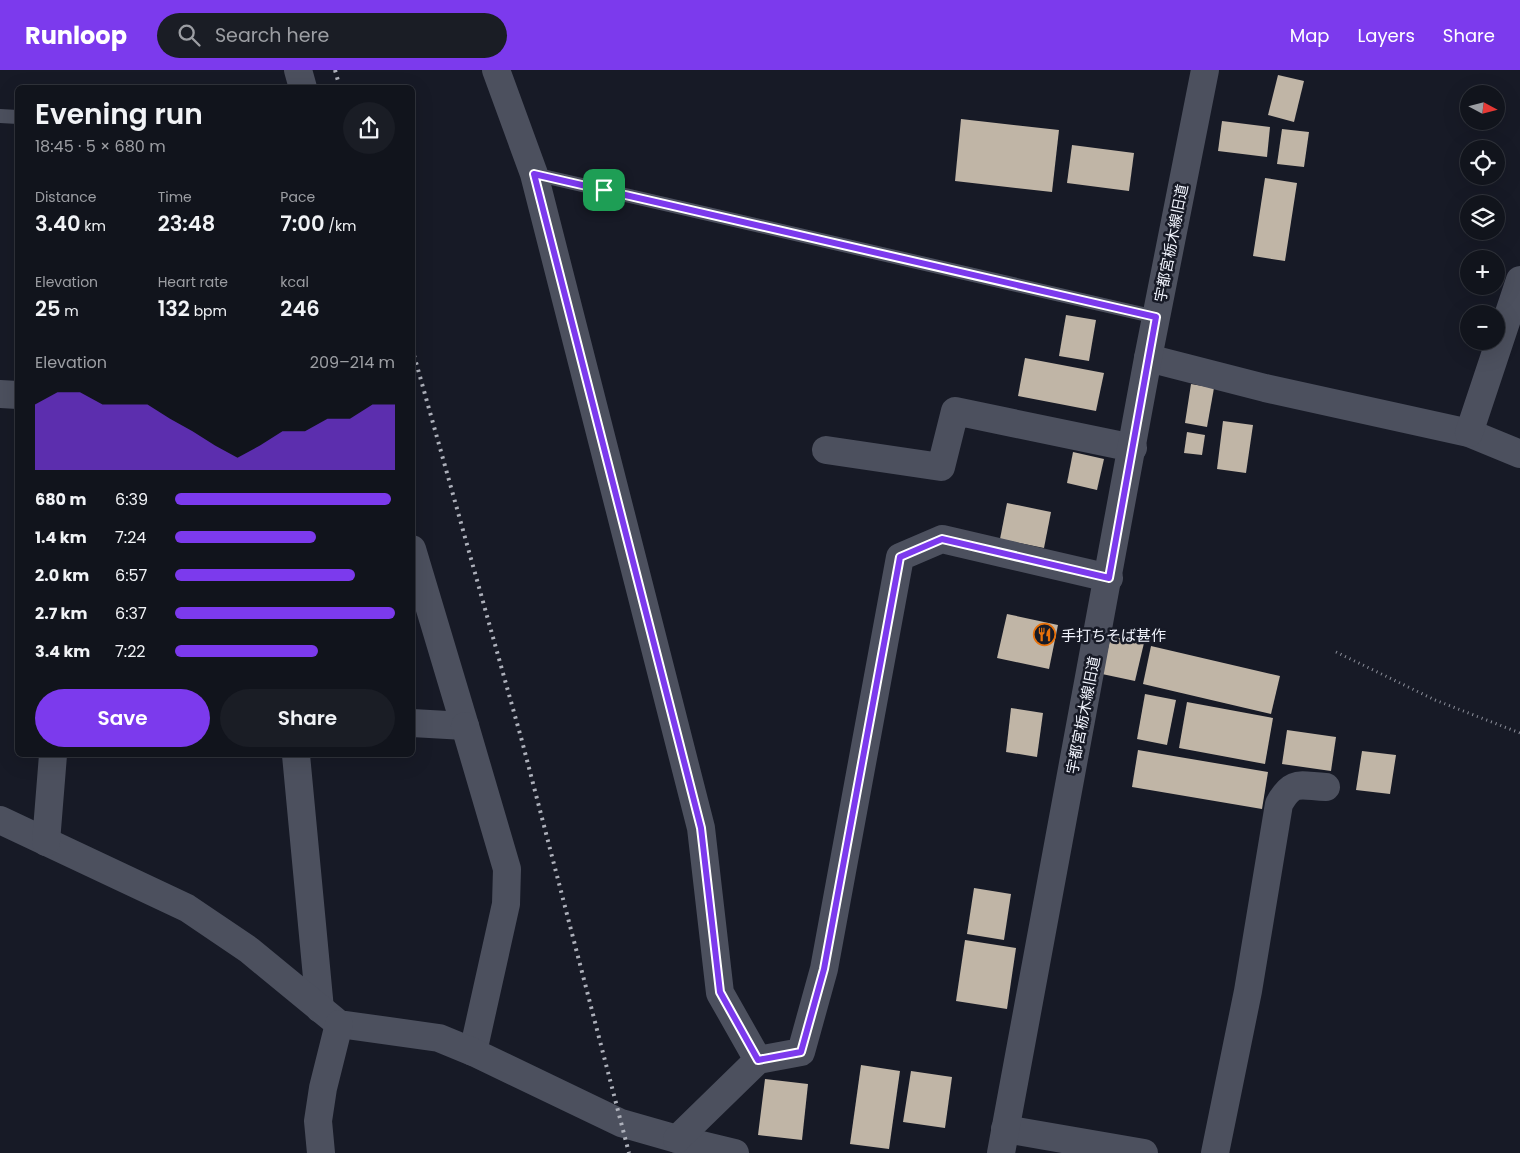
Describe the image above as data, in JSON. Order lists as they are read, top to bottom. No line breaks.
{"streets":{"street":["宇都宮栃木線旧道"]},"places":{"restaurant":["手打ちそば甚作"]},"north":"right","page":{"header":"Runloop","search":"Search here","nav":["Map","Layers","Share"],"map_buttons":["+","−"],"heading":["Evening run","18:45 · 5 × 680 m"],"stats":[["Distance","3.40 km"],["Time","23:48"],["Pace","7:00 /km"],["Elevation","25 m"],["Heart rate","132 bpm"],["kcal","246"]],"chart":["Elevation","209–214 m"],"list":[{"name":"680 m","note":"6:39"},{"name":"1.4 km","note":"7:24"},{"name":"2.0 km","note":"6:57"},{"name":"2.7 km","note":"6:37"},{"name":"3.4 km","note":"7:22"}],"buttons":["Save","Share"]}}
